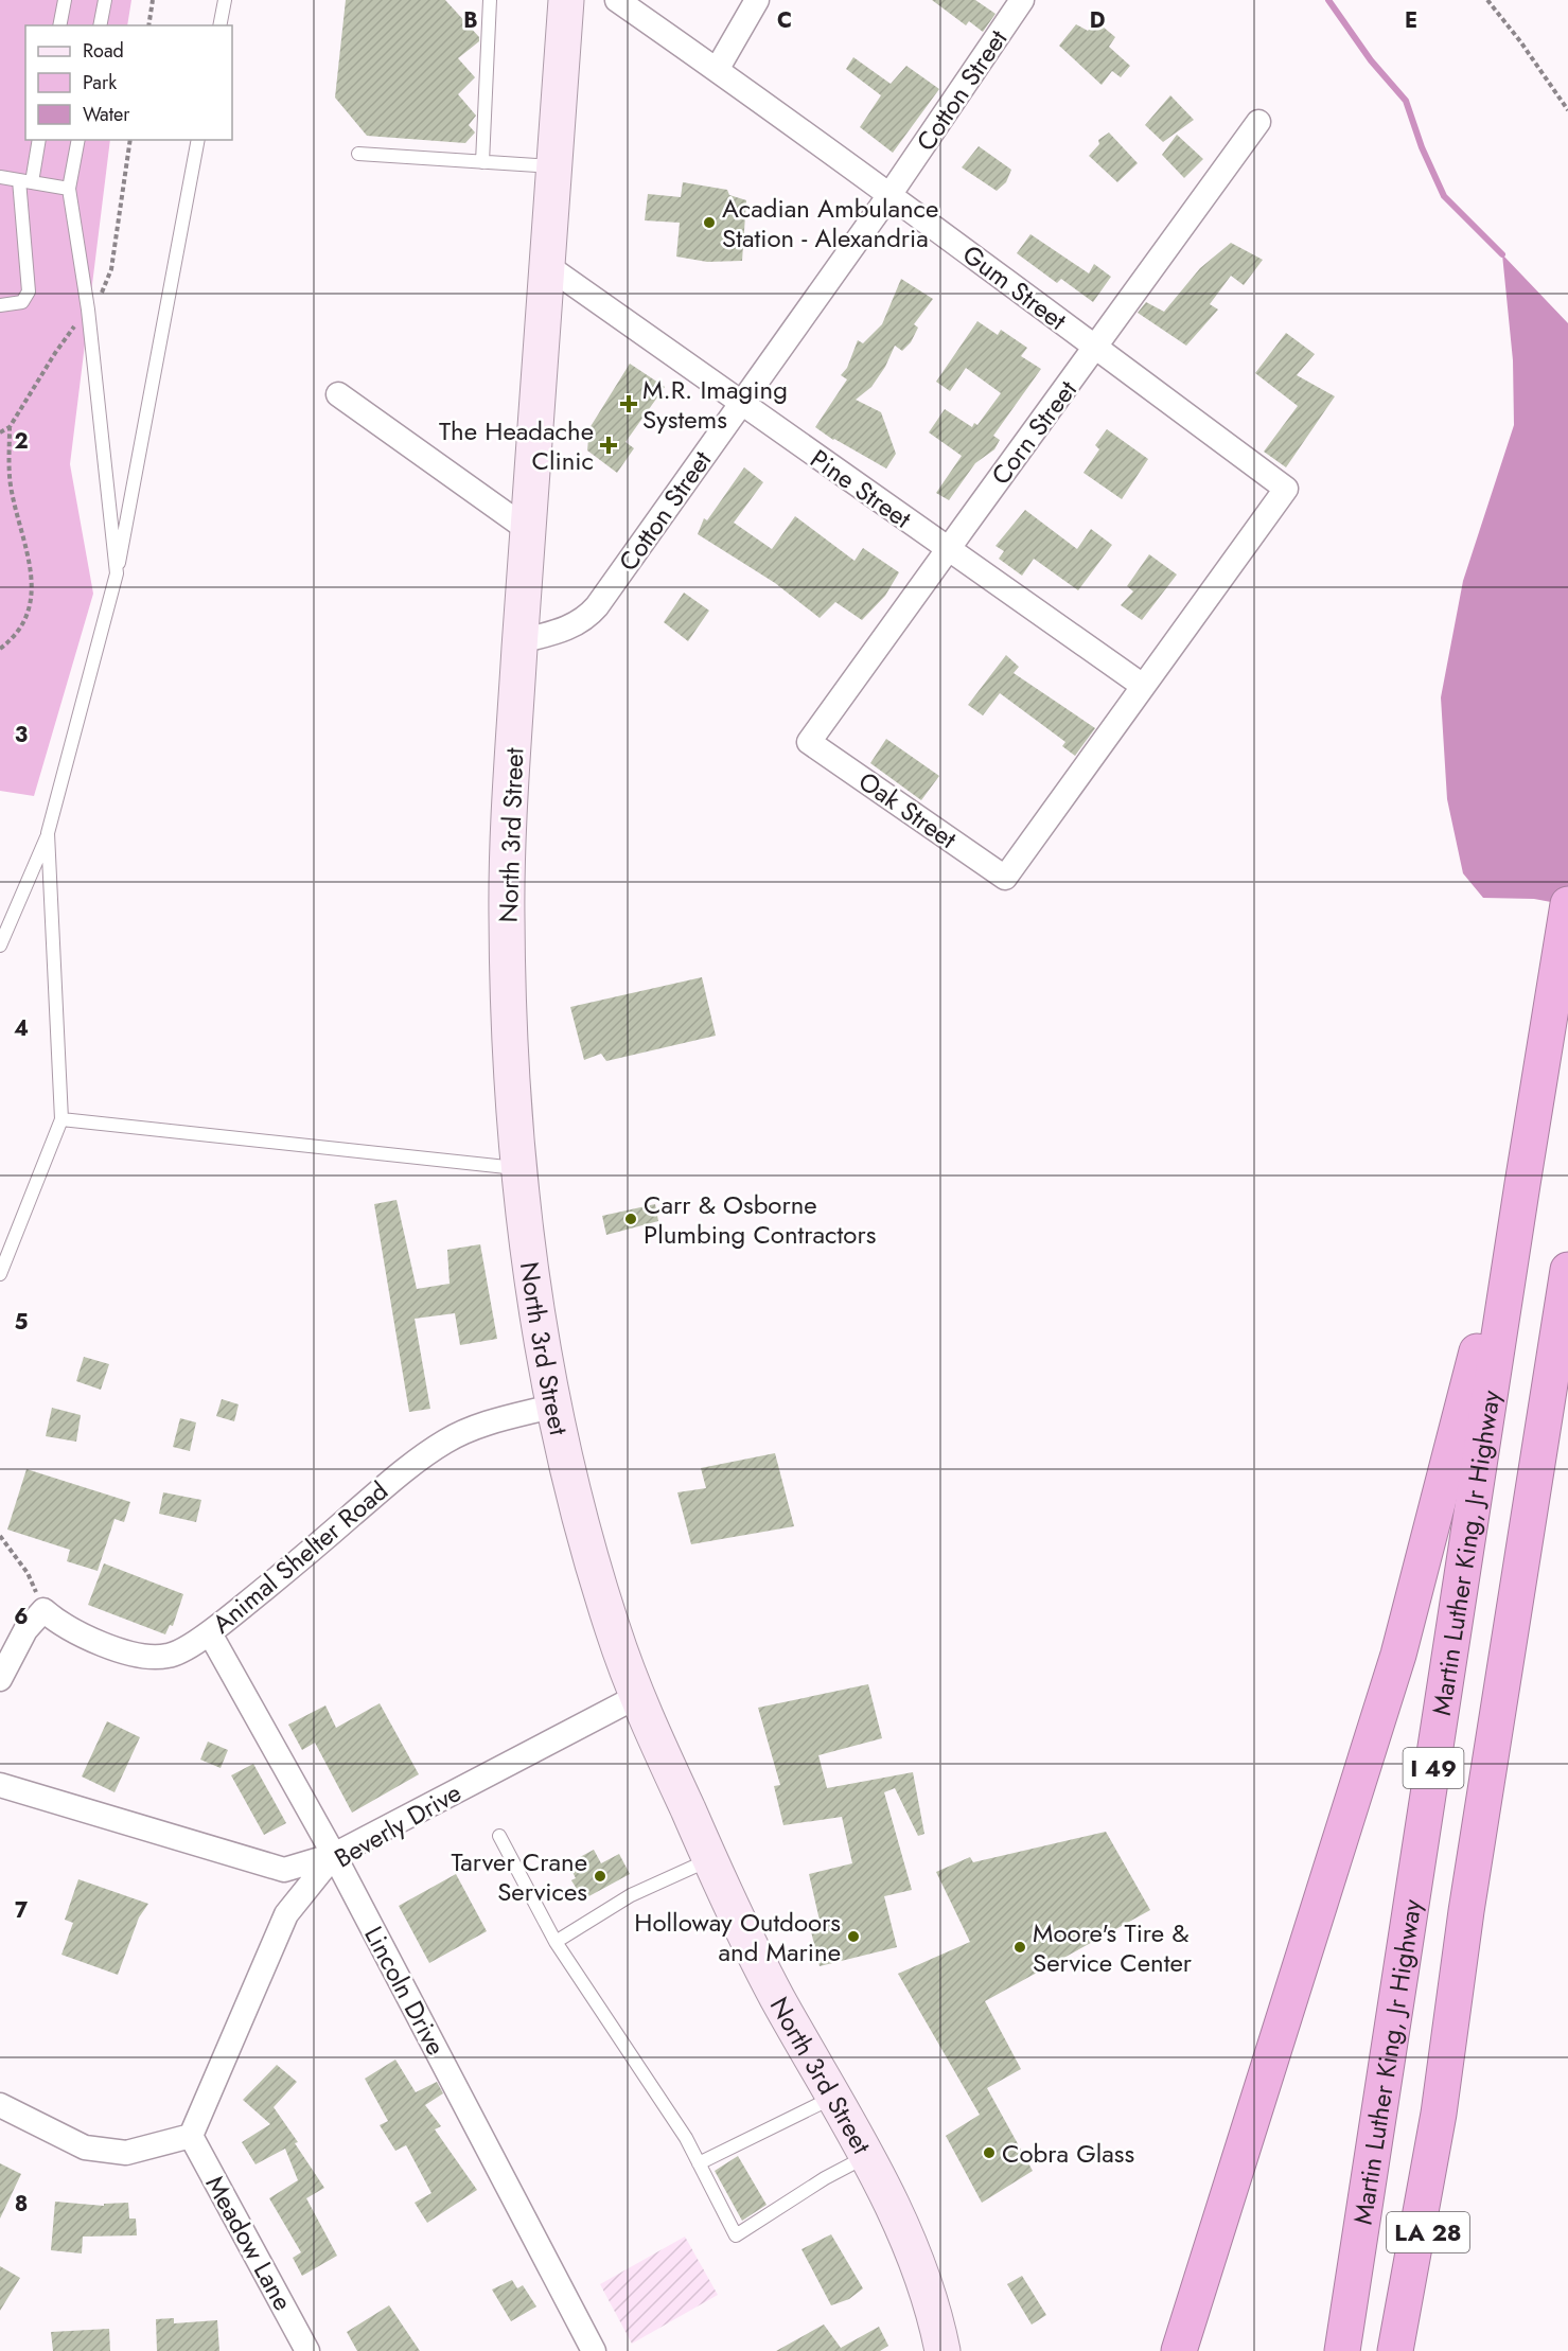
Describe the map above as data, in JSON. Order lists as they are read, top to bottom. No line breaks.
{"streets":{"highway":["Martin Luther King, Jr Highway","I 49","LA 28"],"main road":["North 3rd Street"],"street":["Cotton Street","Gum Street","Corn Street","Pine Street","Oak Street","Animal Shelter Road","Beverly Drive","Lincoln Drive","Meadow Lane"]},"crossings":[["Cotton Street","Gum Street"],["Cotton Street","Pine Street"],["Cotton Street","North 3rd Street"],["Gum Street","Corn Street"],["Gum Street","Pine Street"],["Gum Street","Oak Street"],["Corn Street","Pine Street"],["Corn Street","Oak Street"],["Pine Street","Oak Street"],["Pine Street","North 3rd Street"],["North 3rd Street","Animal Shelter Road"],["North 3rd Street","Beverly Drive"],["Animal Shelter Road","Lincoln Drive"],["I 49","LA 28"],["Beverly Drive","Lincoln Drive"],["Beverly Drive","Meadow Lane"]],"places":{"other":["Acadian Ambulance Station - Alexandria","Carr & Osborne Plumbing Contractors","Tarver Crane Services","Holloway Outdoors and Marine","Moore's Tire & Service Center","Cobra Glass"],"health":["M.R. Imaging Systems","The Headache Clinic"]},"legend":["Road","Park","Water"],"grid":{"columns":["B","C","D","E"],"rows":["2","3","4","5","6","7","8"]}}
